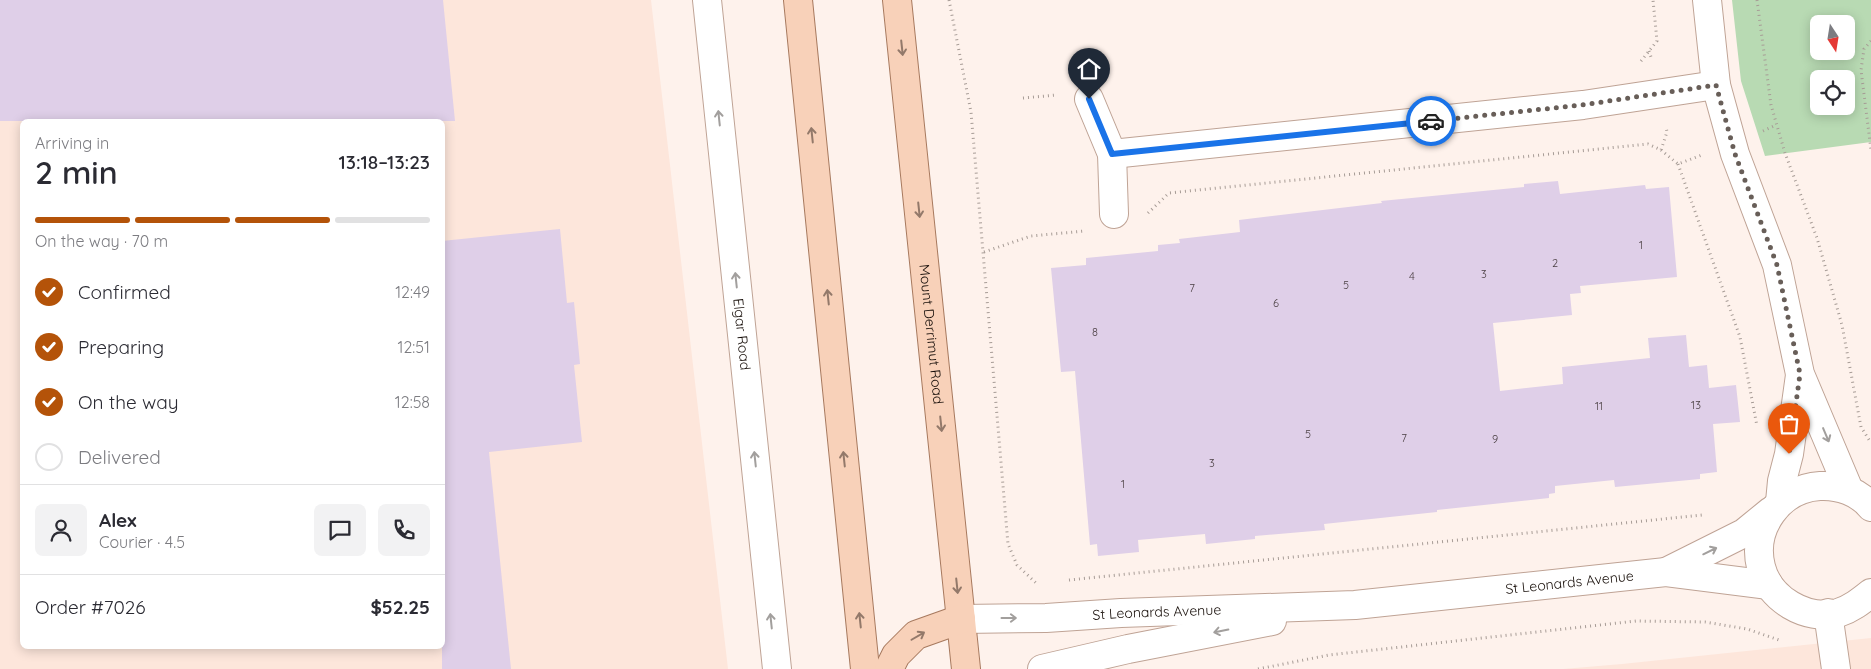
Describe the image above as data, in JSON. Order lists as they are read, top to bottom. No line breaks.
{"streets":{"main road":["Mount Derrimut Road"],"street":["Elgar Road","St Leonards Avenue"]},"crossings":[["Mount Derrimut Road","St Leonards Avenue"]],"one_way":["Elgar Road"],"house_numbers":["1","2","3","4","5","7","6","8","13","11","5","7","9","3","1"],"north":"bottom","page":{"heading":["2 min","Arriving in","13:18–13:23"],"panel":["Alex","Courier · 4.5","Order #7026","$52.25"],"bar":"On the way · 70 m","list":[["Confirmed","12:49"],["Preparing","12:51"],["On the way","12:58"],"Delivered"]}}
